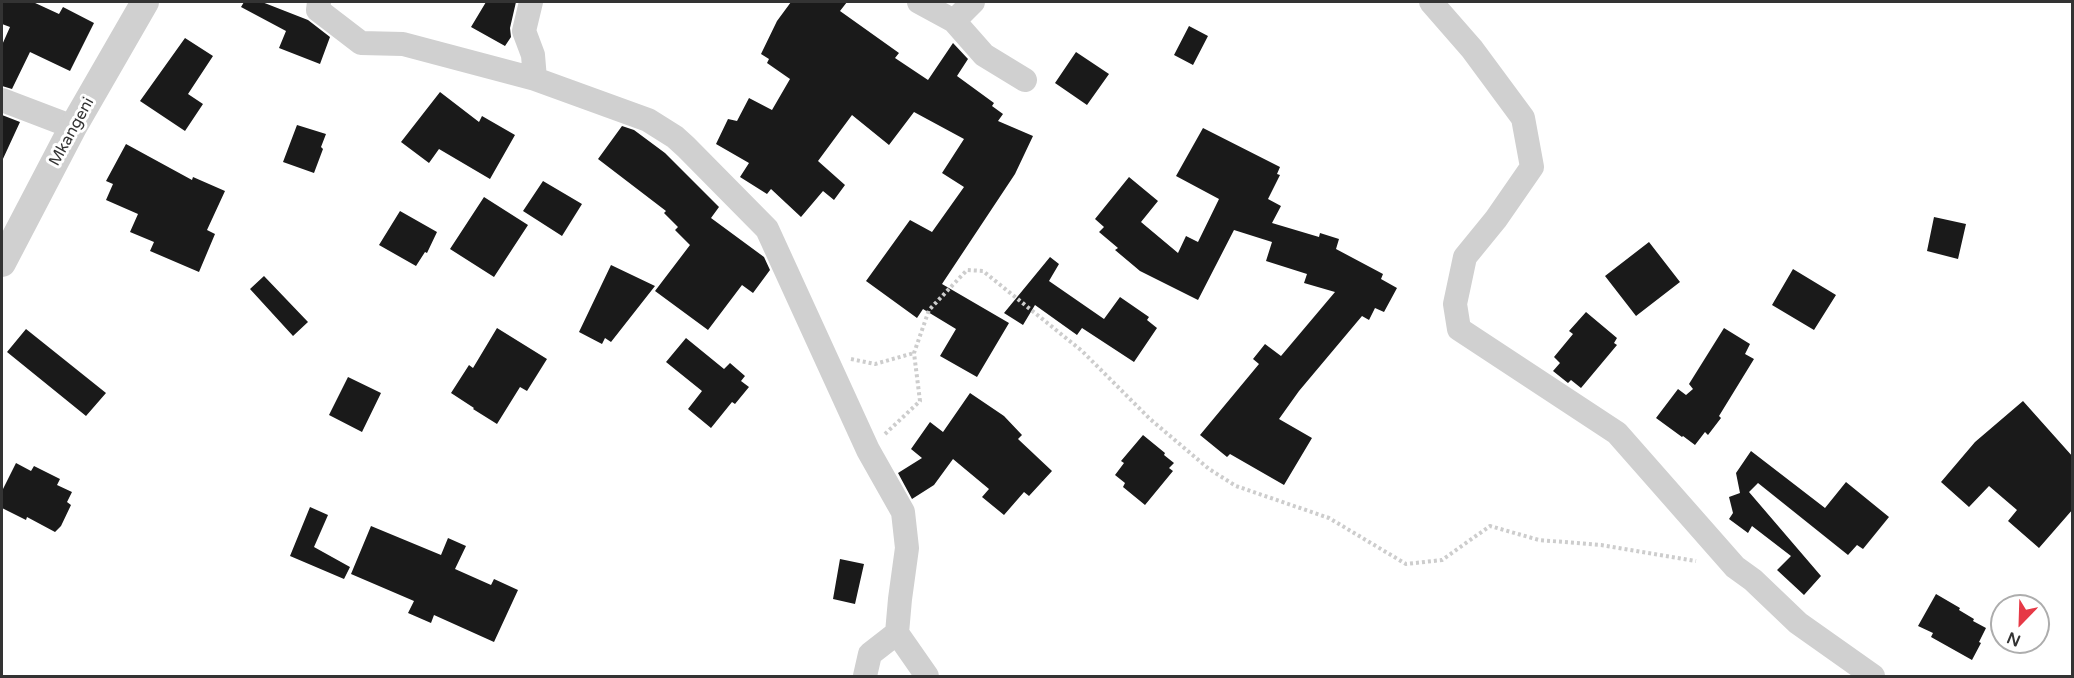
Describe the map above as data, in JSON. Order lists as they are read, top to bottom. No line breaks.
{"streets":{"street":["Mkangeni"]},"north":"bottom left"}
